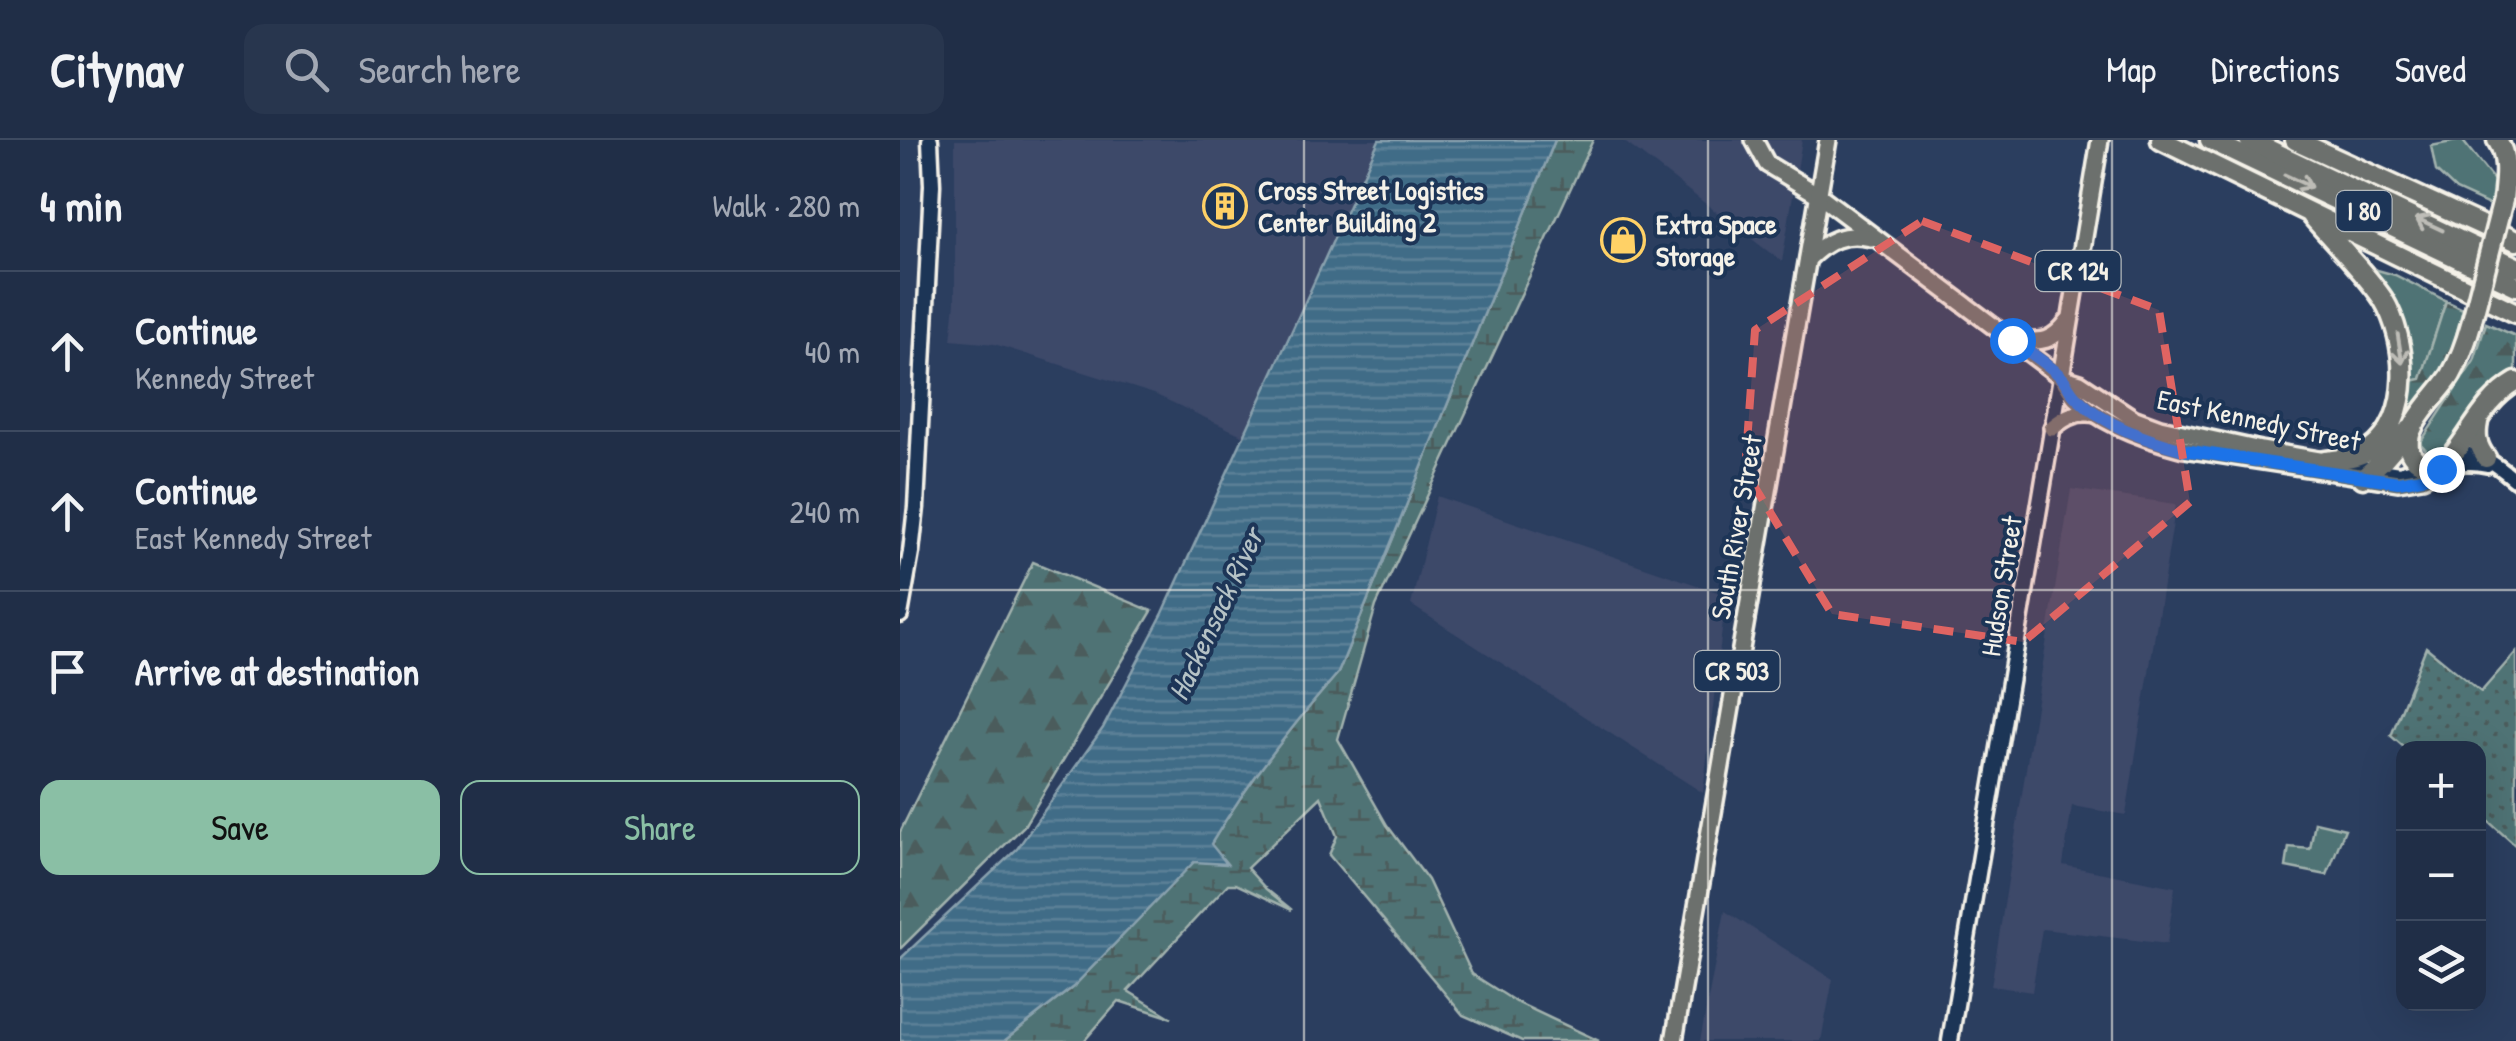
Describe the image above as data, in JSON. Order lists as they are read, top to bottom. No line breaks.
{"streets":{"highway":["I 80"],"main road":["CR 124","East Kennedy Street","South River Street","Hudson Street","CR 503"]},"crossings":[["East Kennedy Street","Hudson Street"]],"water":["Hackensack River"],"places":{"building":["Cross Street Logistics Center Building 2"],"shop":["Extra Space Storage"]},"page":{"header":"Citynav","search":"Search here","nav":["Map","Directions","Saved"],"heading":["4 min","Walk · 280 m"],"list":[["Continue","Kennedy Street","40 m"],["Continue","East Kennedy Street","240 m"],"Arrive at destination"],"map_buttons":["+","−"],"buttons":["Save","Share"]}}
